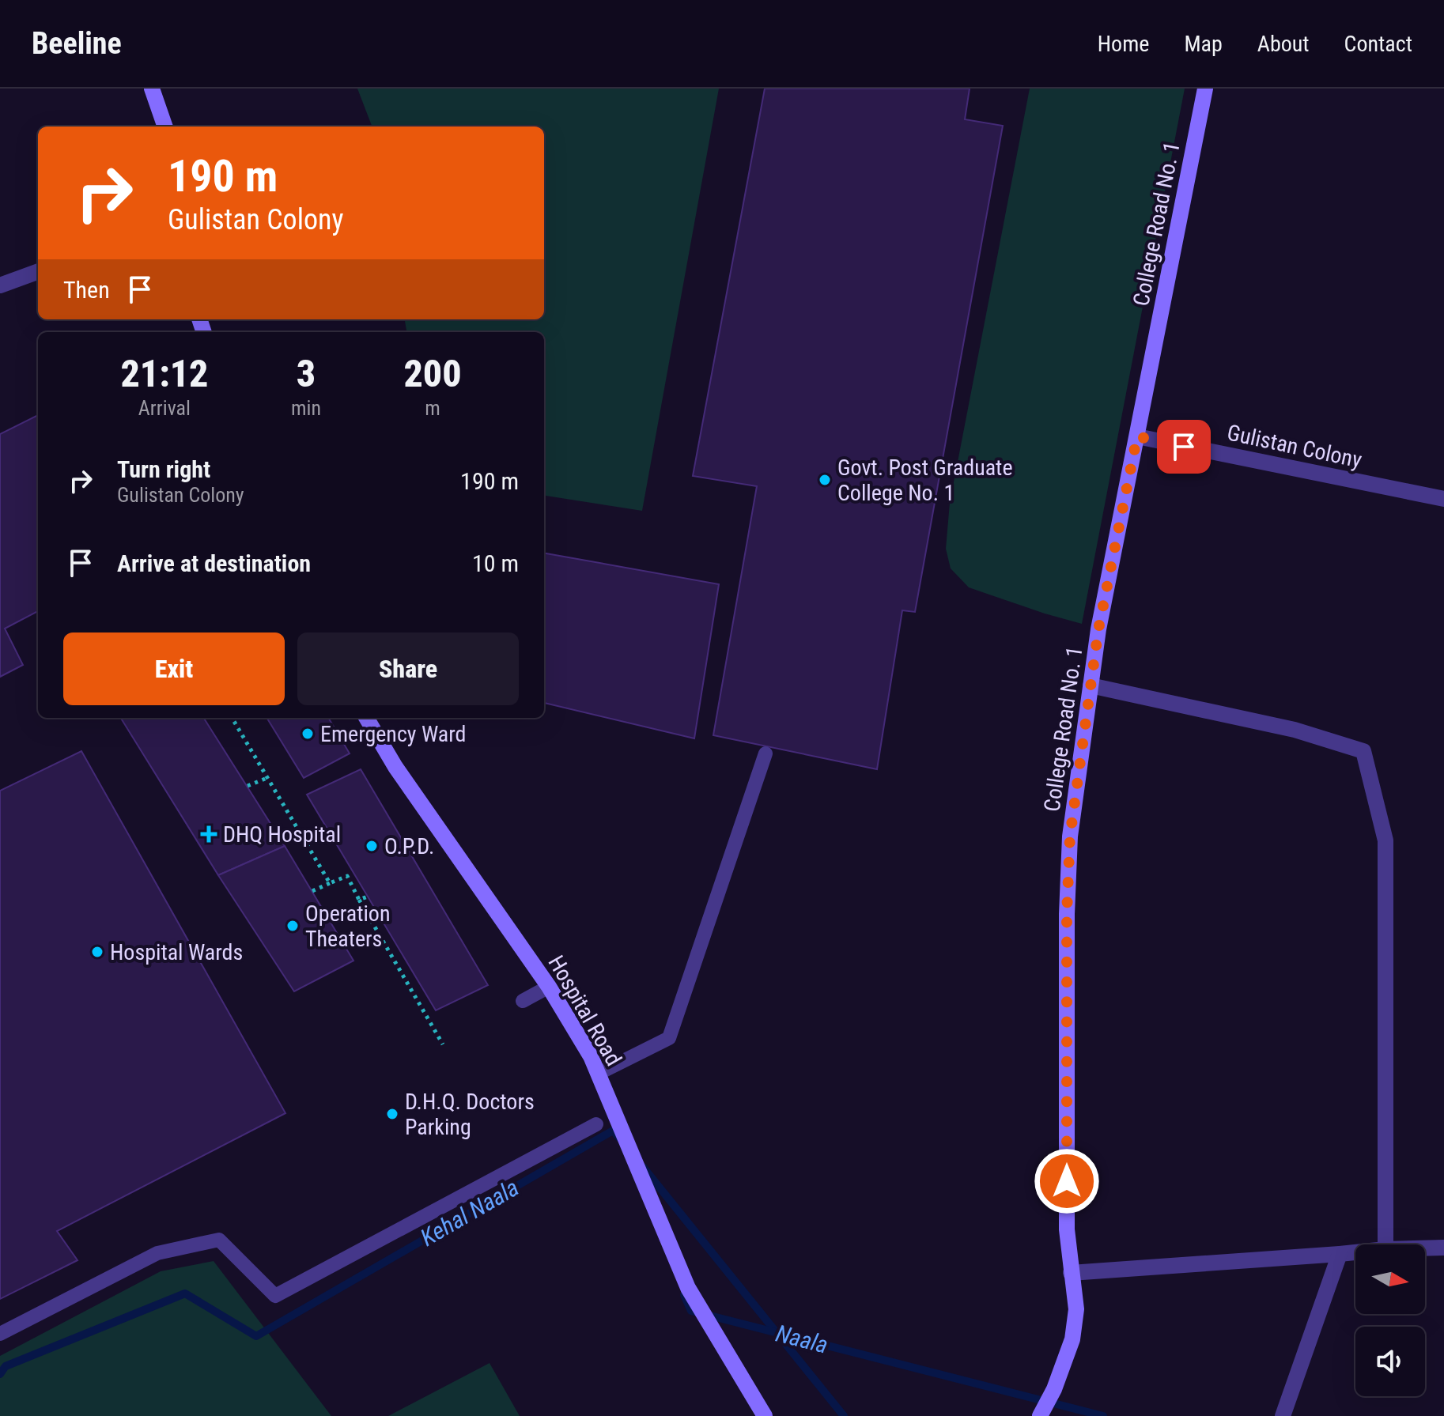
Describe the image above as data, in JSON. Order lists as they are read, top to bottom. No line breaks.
{"streets":{"main road":["College Road No. 1","Hospital Road"],"street":["Gulistan Colony"]},"crossings":[["College Road No. 1","Gulistan Colony"]],"water":["Kehal Naala","Naala"],"places":{"other":["Govt. Post Graduate College No. 1","Emergency Ward","O.P.D.","Operation Theaters","Hospital Wards","D.H.Q. Doctors Parking"],"health":["DHQ Hospital"]},"north":"right","page":{"header":"Beeline","nav":["Home","Map","About","Contact"],"turn":["190 m","Gulistan Colony"],"then":"Then","eta":["21:12","Arrival","3","min","200","m"],"list":[{"name":"Turn right","note":"Gulistan Colony","value":"190 m"},{"name":"Arrive at destination","value":"10 m"}],"buttons":["Exit","Share"]}}
